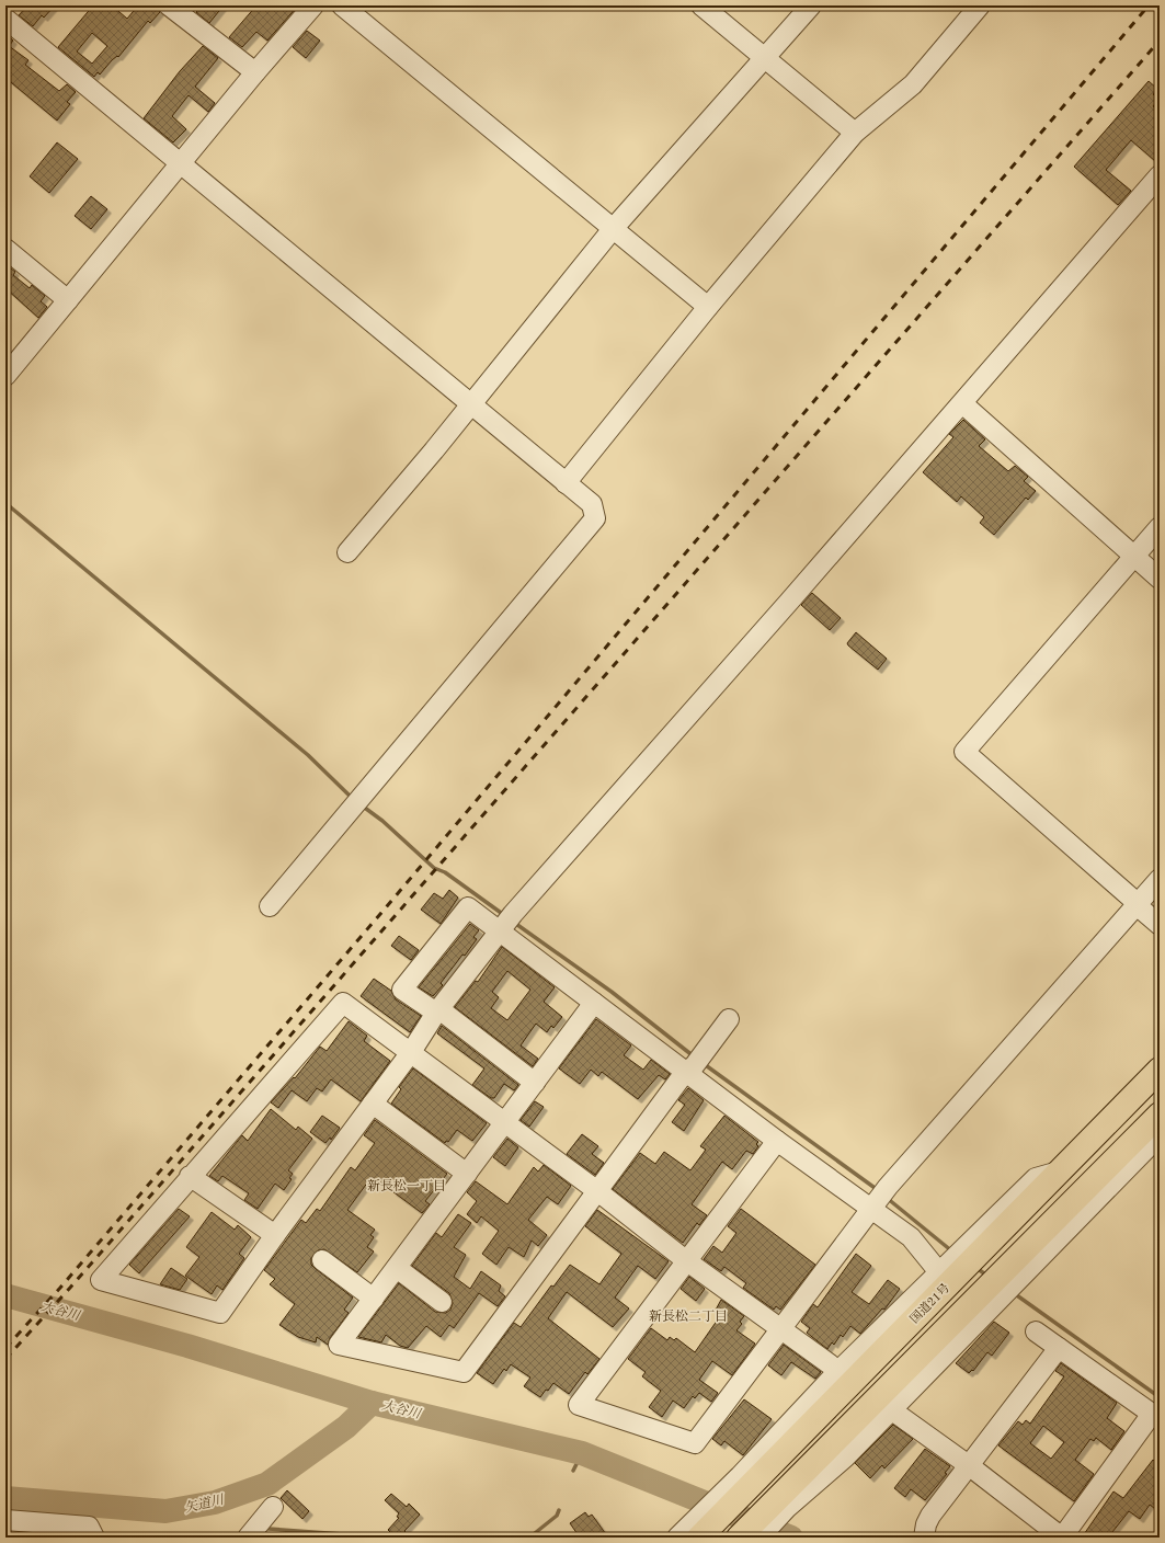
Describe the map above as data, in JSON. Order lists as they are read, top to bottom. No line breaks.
{"streets":{"highway":["国道21号"]},"districts":["新長松一丁目","新長松二丁目"],"water":["大谷川","矢道川"]}
